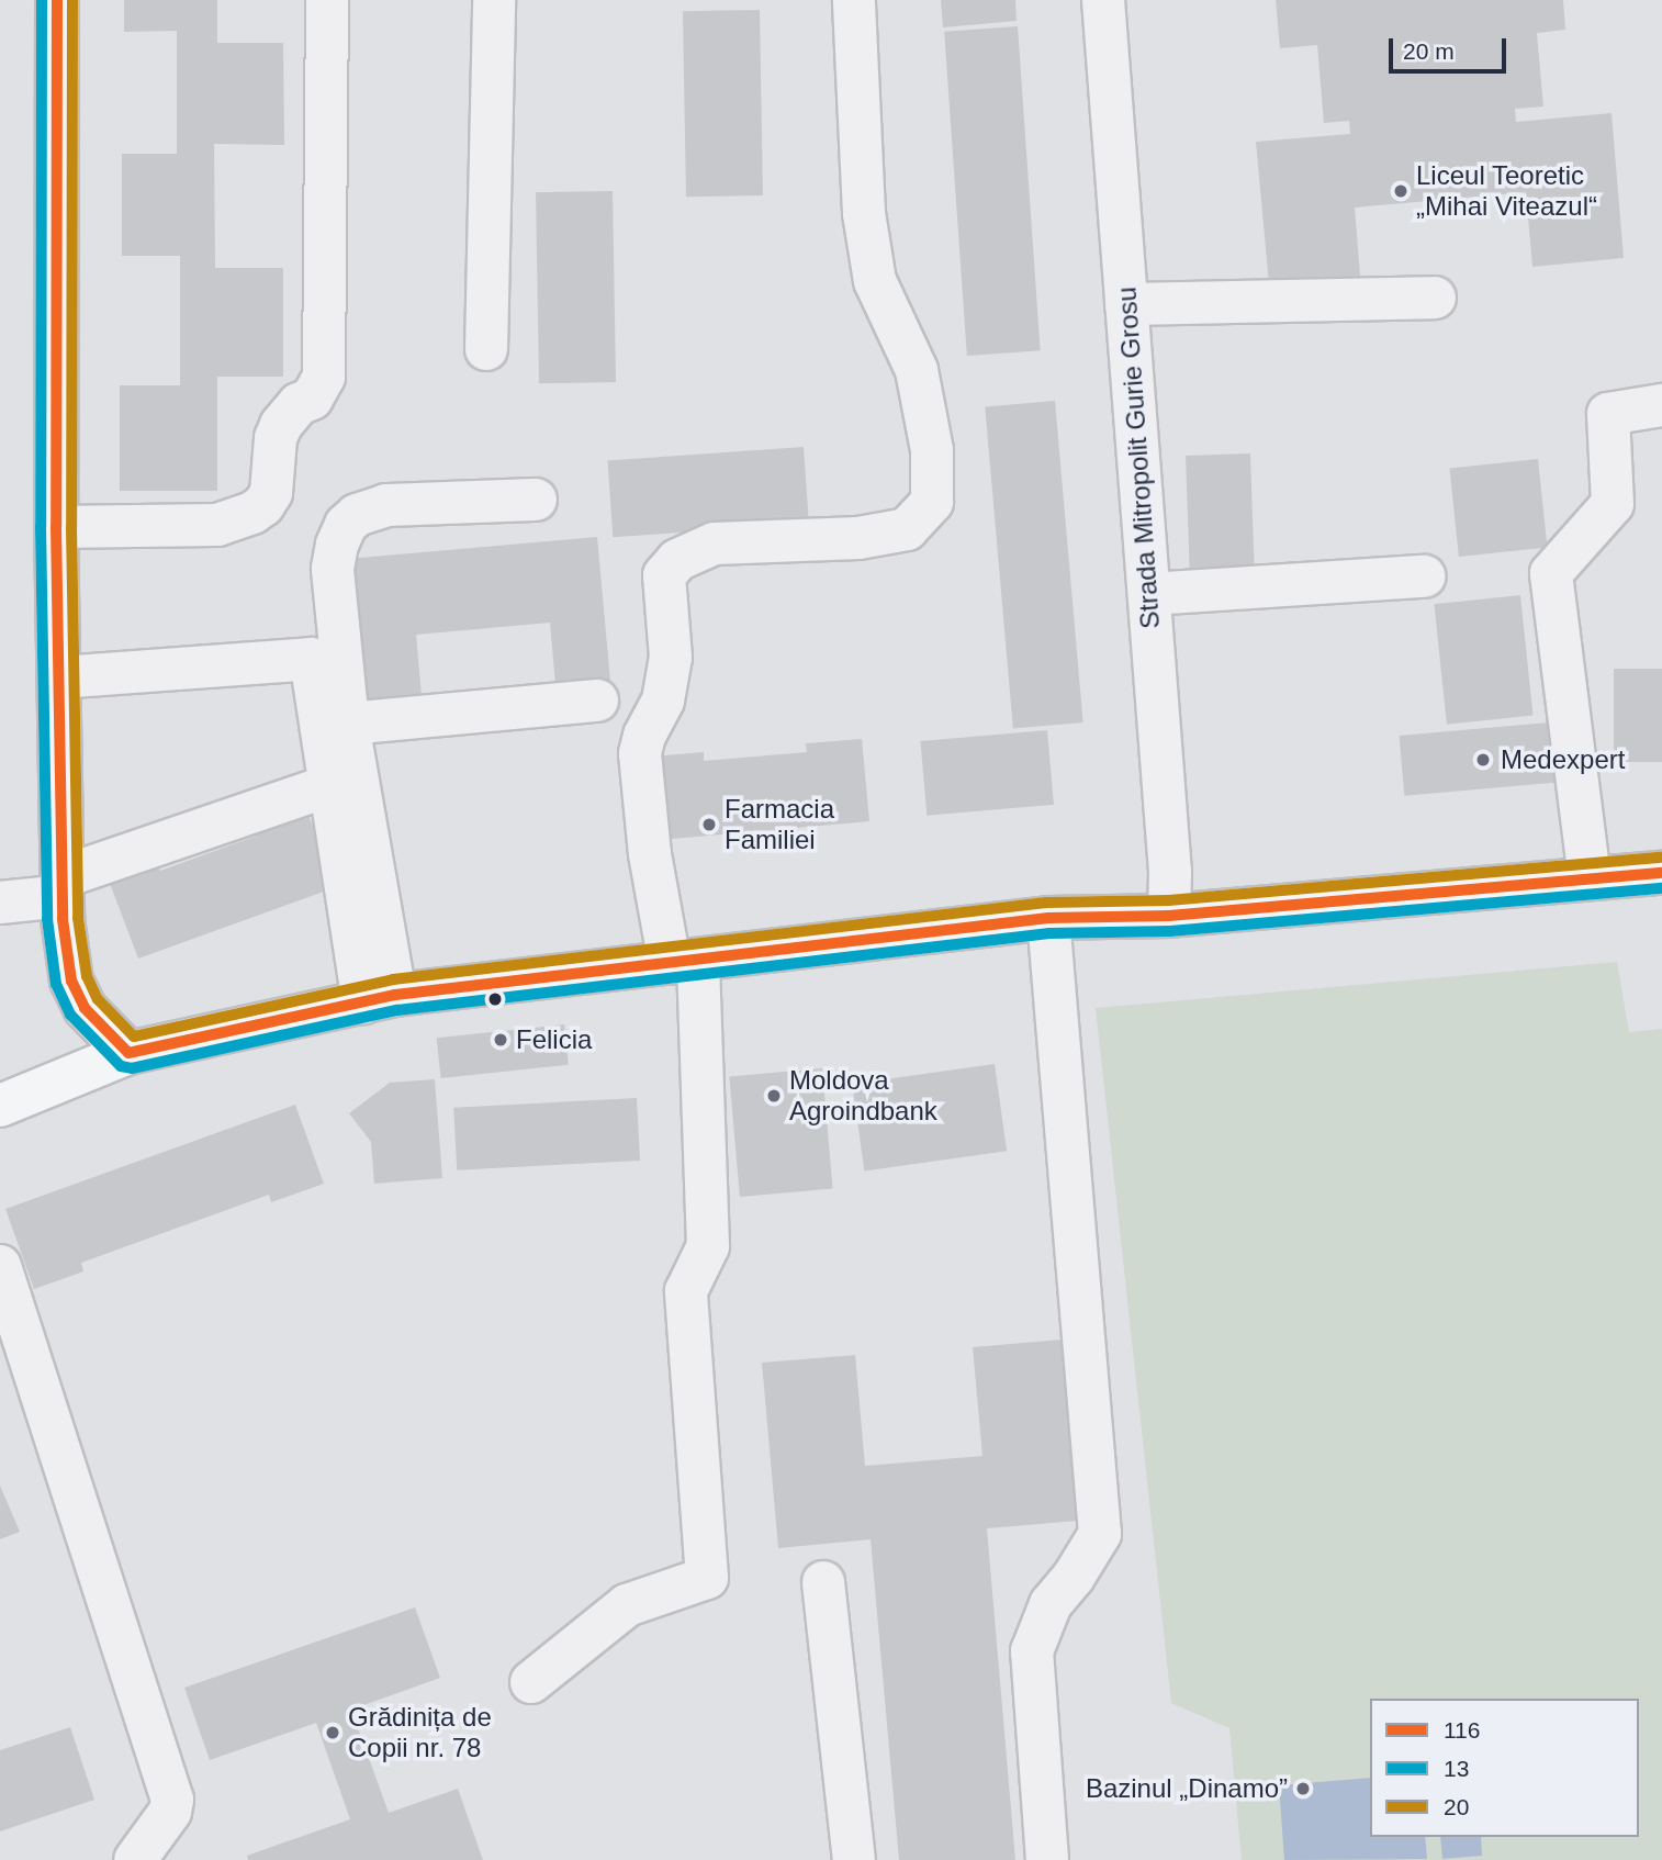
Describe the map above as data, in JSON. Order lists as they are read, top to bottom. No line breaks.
{"streets":{"street":["Strada Mitropolit Gurie Grosu"]},"places":["Liceul Teoretic „Mihai Viteazul“","Medexpert","Farmacia Familiei","Felicia","Moldova Agroindbank","Grădinița de Copii nr. 78","Bazinul „Dinamo”"],"lines":["transit line 116","transit line 13","transit line 20"],"legend":["116","13","20"],"scale_bar":"20 m"}
